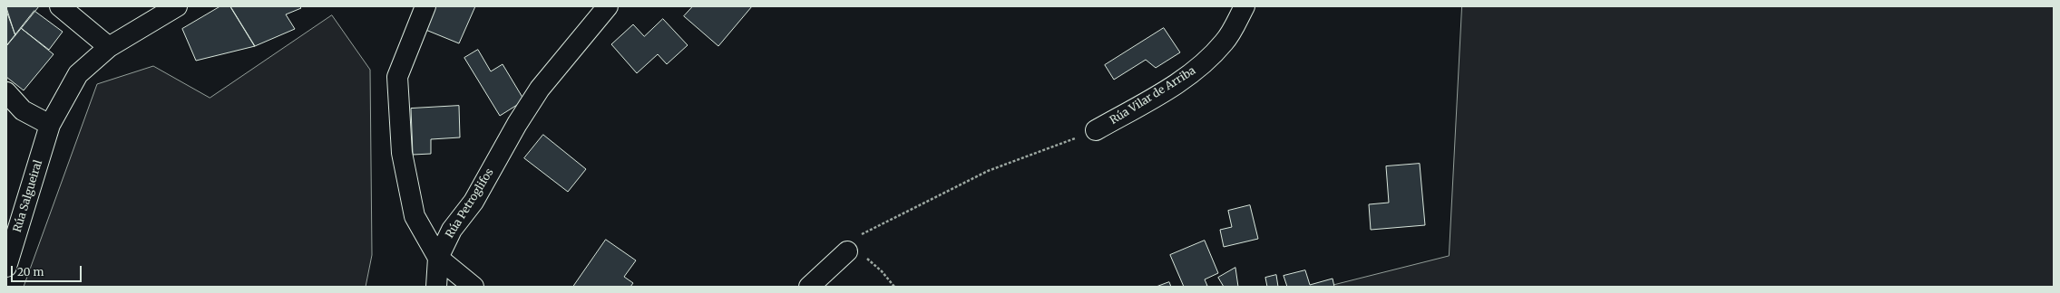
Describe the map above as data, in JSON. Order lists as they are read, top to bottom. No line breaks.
{"streets":{"street":["Rúa Vilar de Arriba","Rúa Salgueiral","Rúa Petroglifos"]},"scale_bar":"20 m"}
